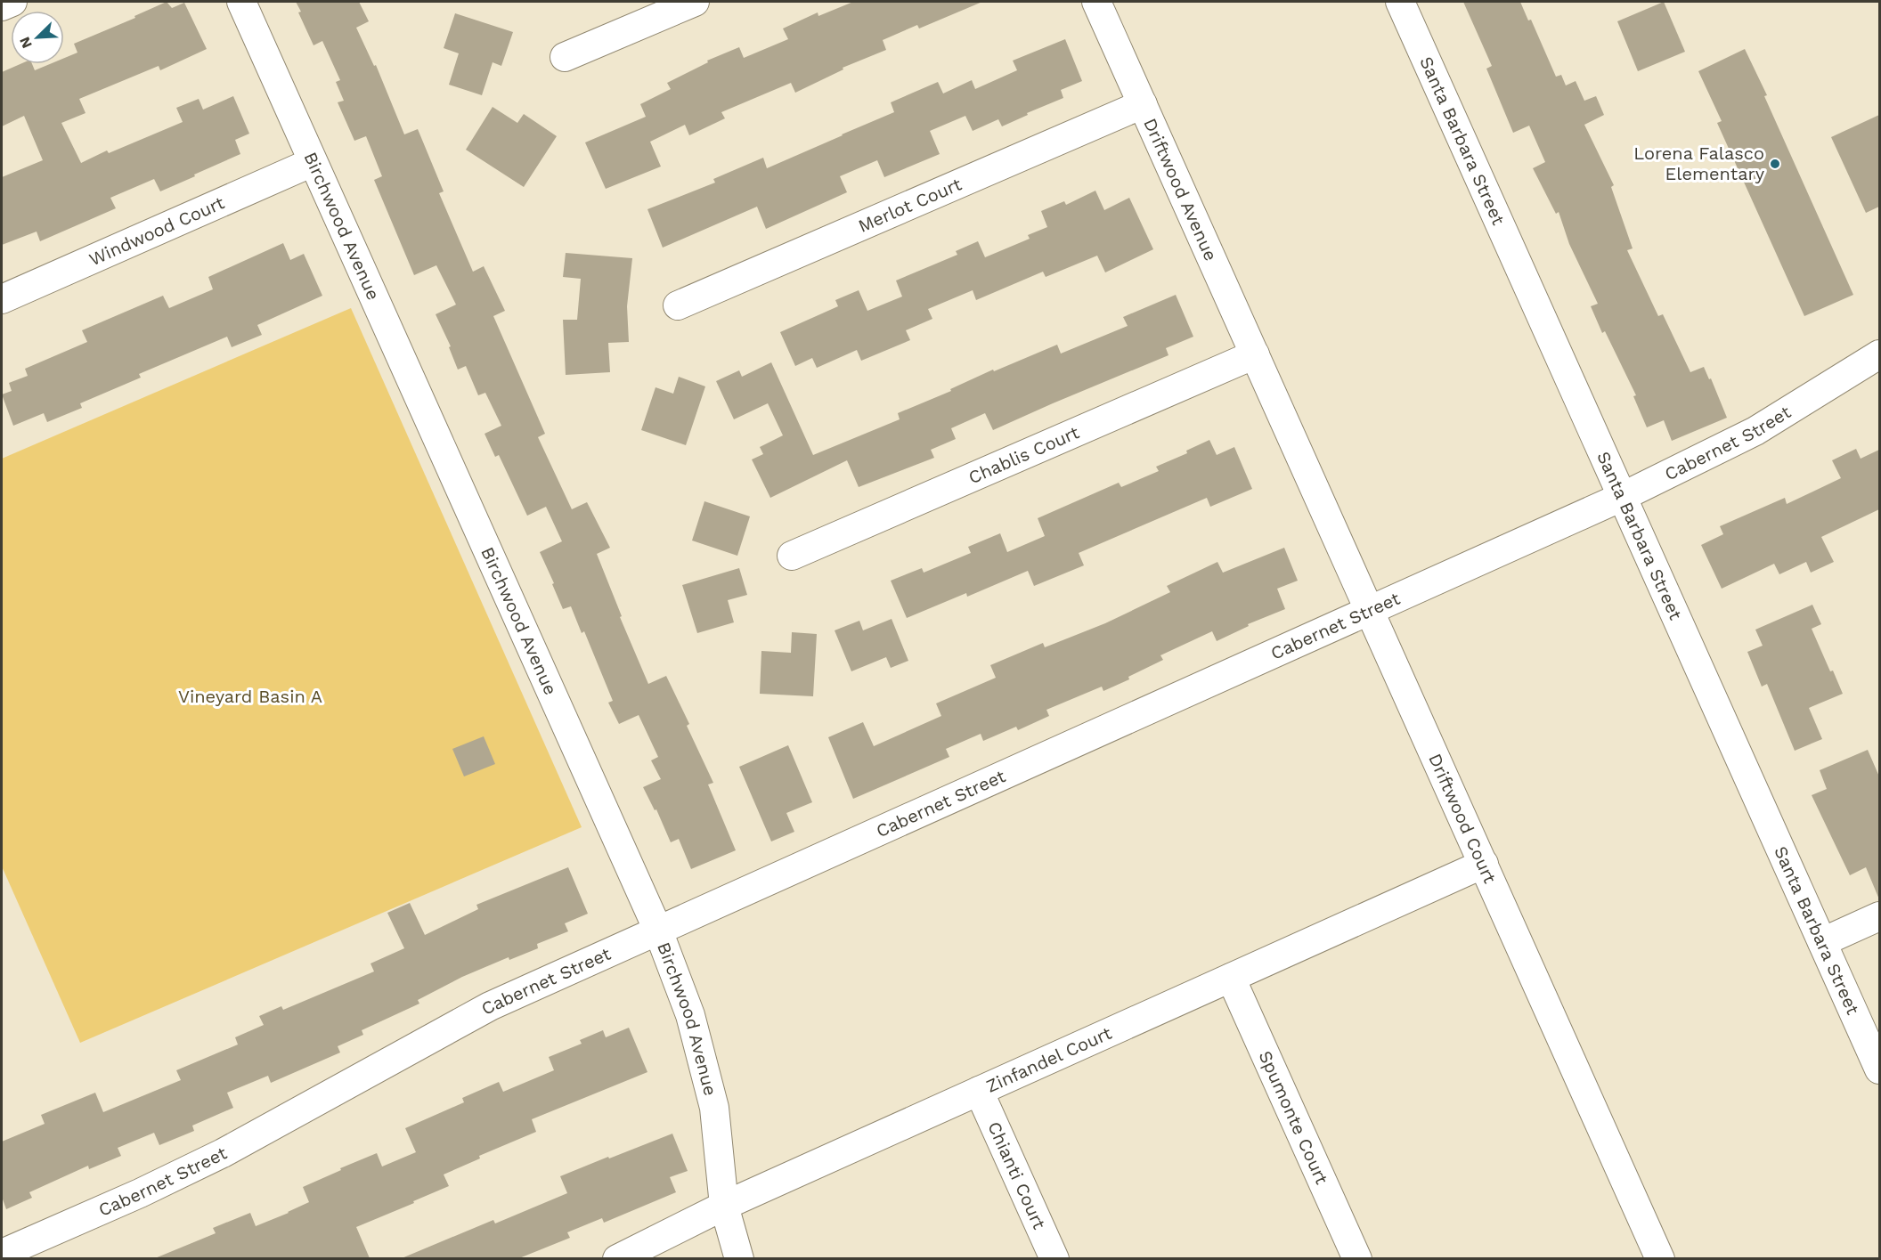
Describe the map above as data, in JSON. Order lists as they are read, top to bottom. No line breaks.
{"streets":{"street":["Santa Barbara Street","Driftwood Avenue","Merlot Court","Birchwood Avenue","Windwood Court","Cabernet Street","Chablis Court","Driftwood Court","Zinfandel Court","Spumonte Court","Chianti Court"]},"crossings":[["Santa Barbara Street","Cabernet Street"],["Driftwood Avenue","Merlot Court"],["Driftwood Avenue","Chablis Court"],["Driftwood Avenue","Driftwood Court"],["Birchwood Avenue","Windwood Court"],["Birchwood Avenue","Cabernet Street"],["Birchwood Avenue","Zinfandel Court"],["Cabernet Street","Driftwood Court"],["Chablis Court","Driftwood Court"],["Driftwood Court","Zinfandel Court"],["Zinfandel Court","Spumonte Court"],["Zinfandel Court","Chianti Court"]],"parks":["Vineyard Basin A"],"places":["Lorena Falasco Elementary"],"north":"bottom left"}
